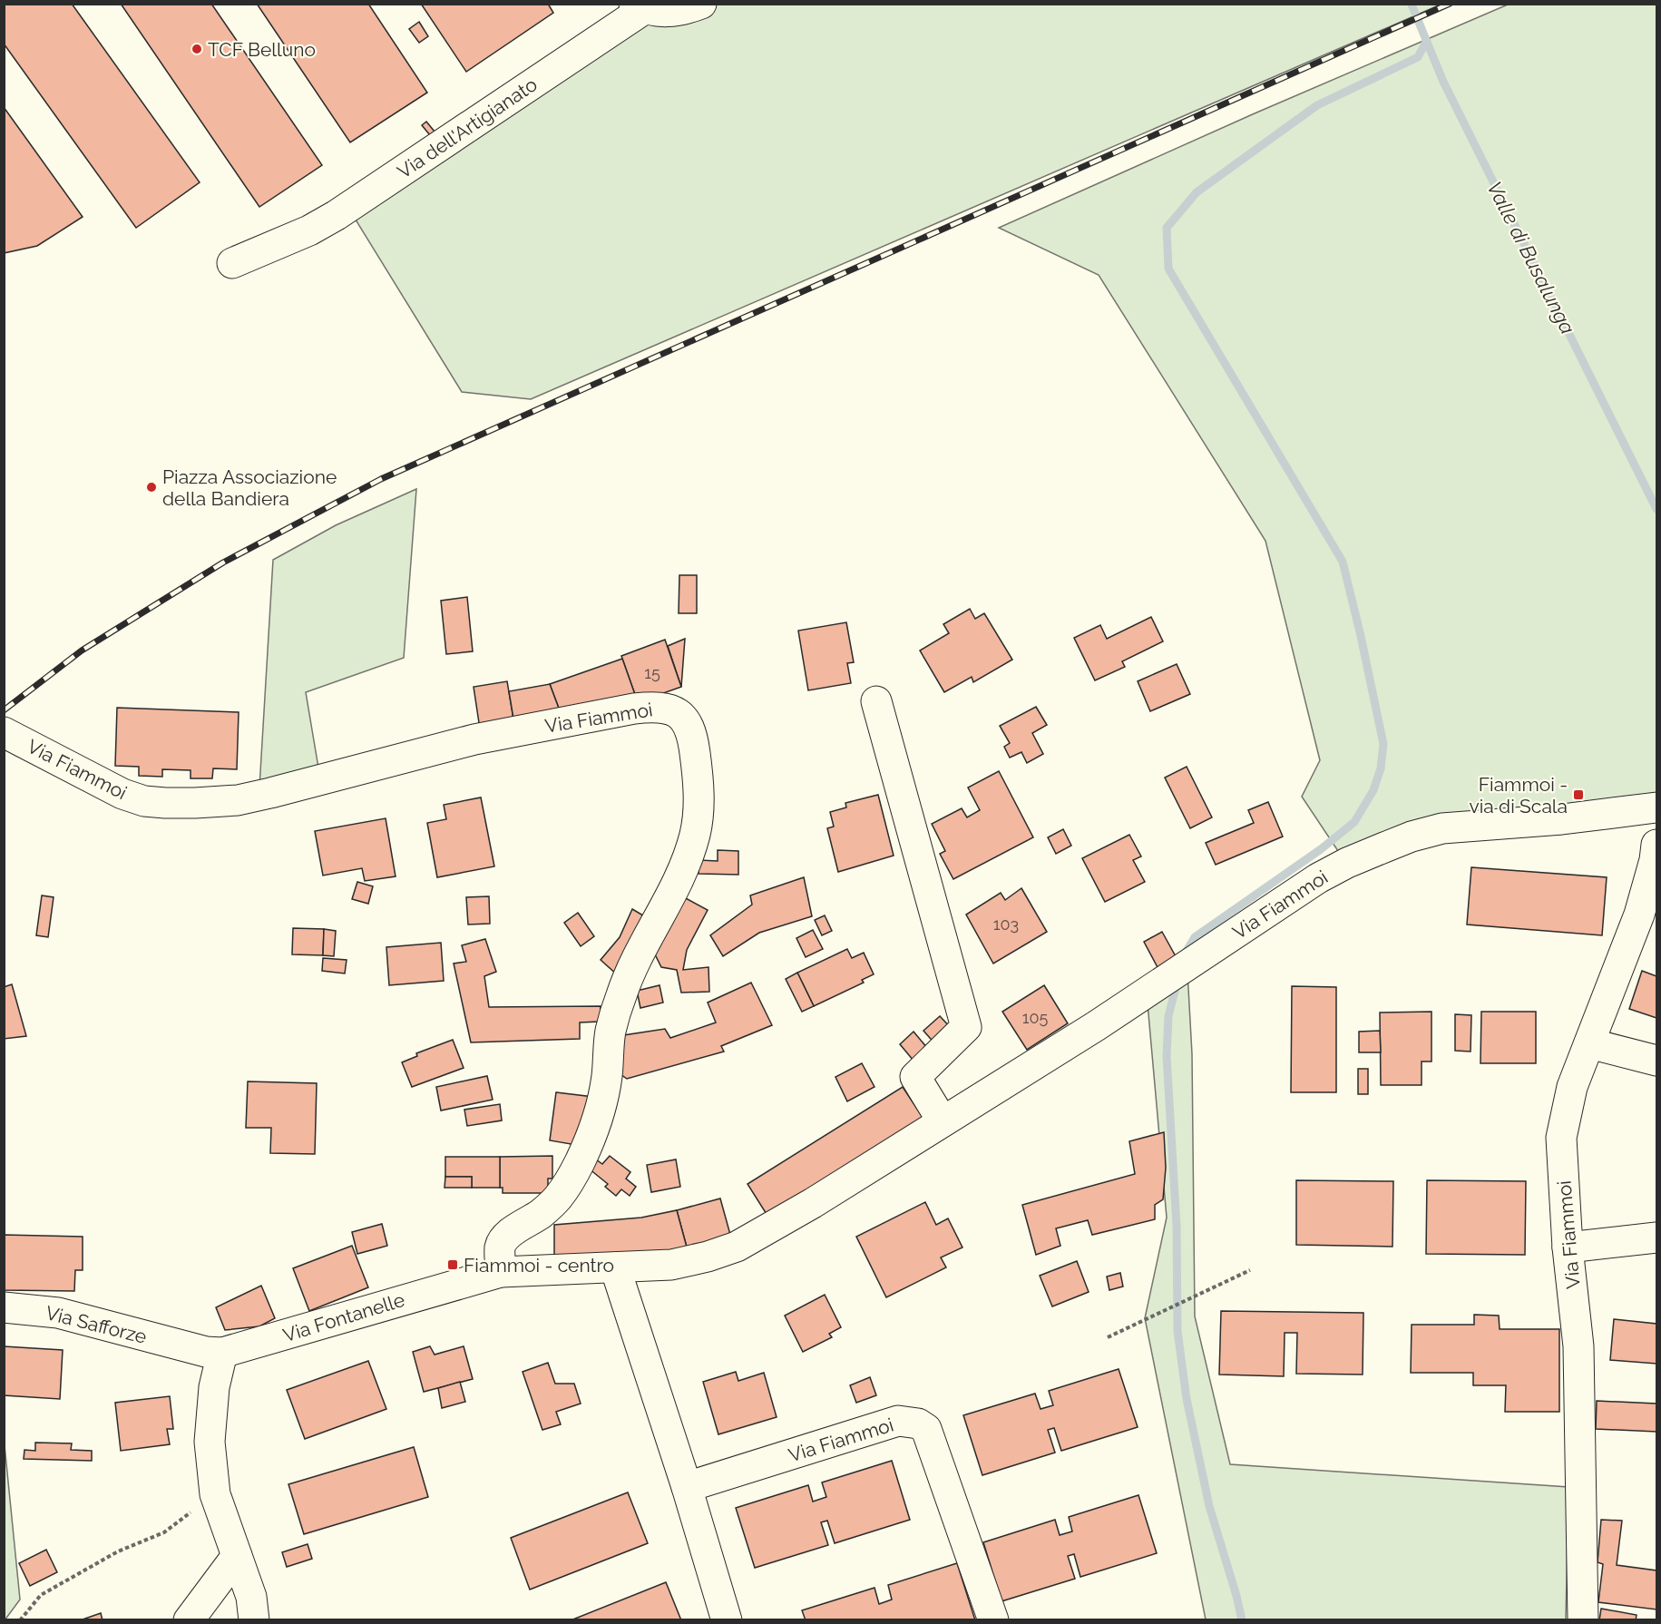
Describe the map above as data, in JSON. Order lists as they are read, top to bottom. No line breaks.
{"streets":{"street":["Via dell'Artigianato","Via Fiammoi","Via Fontanelle","Via Safforze"]},"crossings":[["Via Fiammoi","Via Fontanelle"],["Via Fontanelle","Via Safforze"]],"water":["Valle di Busalunga"],"places":{"other":["TCF Belluno","Piazza Associazione della Bandiera"],"transit":["Fiammoi - via di Scala","Fiammoi - centro"]},"house_numbers":["15","103","105"]}
